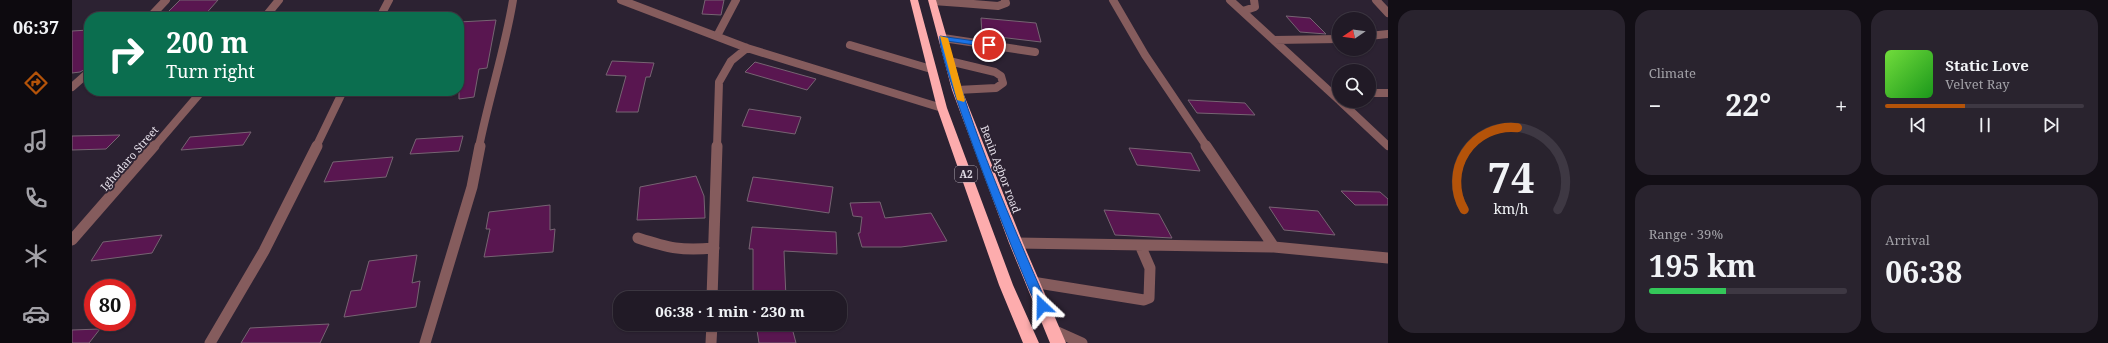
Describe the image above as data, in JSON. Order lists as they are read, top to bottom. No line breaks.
{"streets":{"highway":["Benin Agbor road","A2"],"street":["Ighodaro Street"]},"north":"left","page":{"tabs":"06:37","tile":["Climate",["Range · 39%","195 km"],["Arrival","06:38"]],"turn":["200 m","Turn right"],"song":["Static Love","Velvet Ray"],"heat":["−","22°","+"],"limit":"80","trip":"06:38 · 1 min · 230 m","gauge":["74","km/h"]}}
